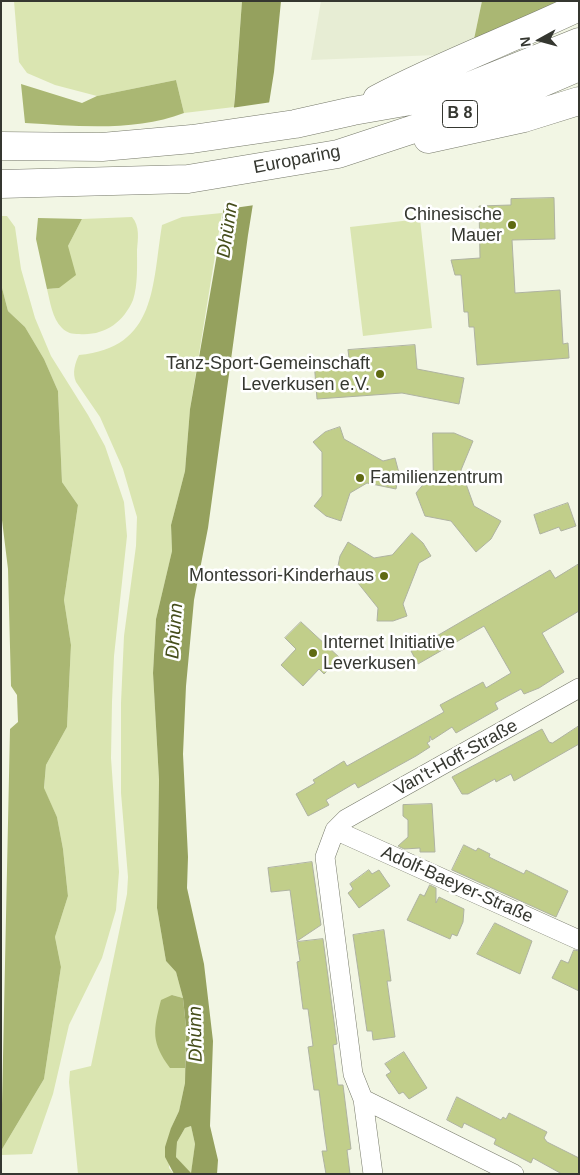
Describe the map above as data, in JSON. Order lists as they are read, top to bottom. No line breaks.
{"streets":{"highway":["B 8","Europaring"],"street":["Van't-Hoff-Straße","Adolf-Baeyer-Straße"]},"crossings":[["Van't-Hoff-Straße","Adolf-Baeyer-Straße"]],"water":["Dhünn"],"places":["Chinesische Mauer","Tanz-Sport-Gemeinschaft Leverkusen e.V.","Familienzentrum","Montessori-Kinderhaus","Internet Initiative Leverkusen"],"north":"left"}
